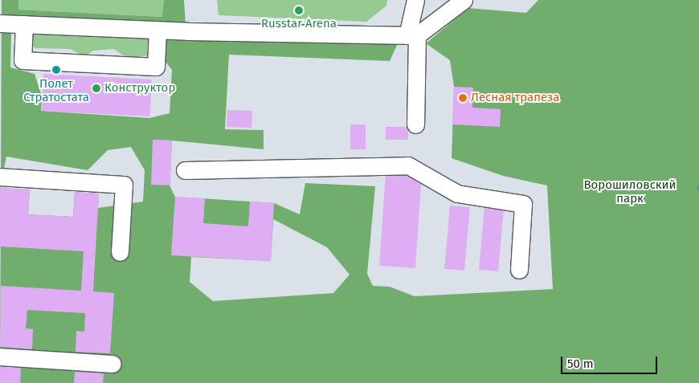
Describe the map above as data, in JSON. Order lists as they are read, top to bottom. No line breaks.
{"parks":["Ворошиловский парк"],"places":["Russtar Arena","Полет Стратостата","Конструктор","Лесная трапеза"],"scale_bar":"50 m"}
